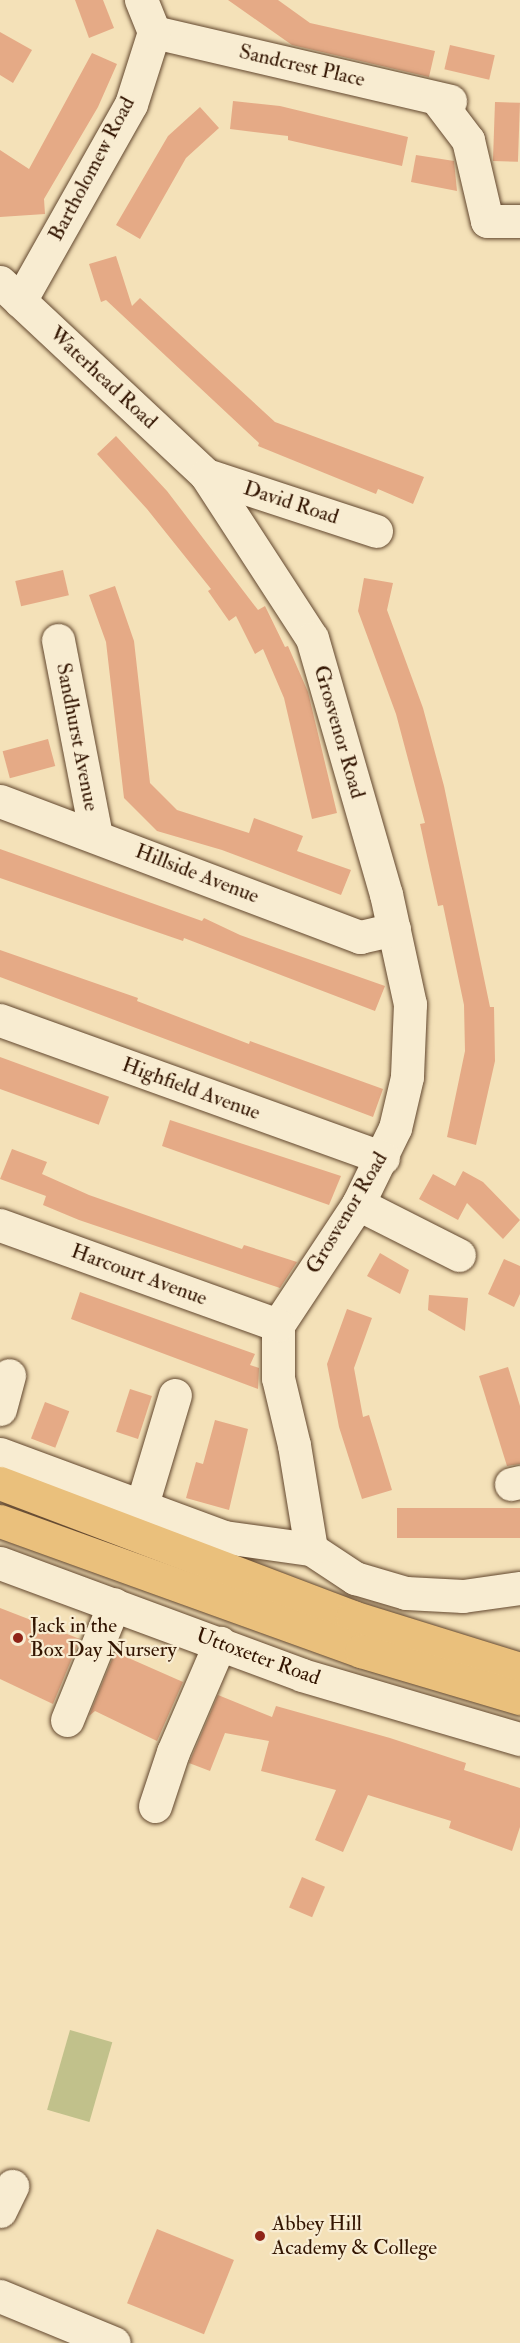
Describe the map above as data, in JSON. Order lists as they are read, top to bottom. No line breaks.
{"streets":{"street":["Sandcrest Place","Bartholomew Road","Waterhead Road","David Road","Grosvenor Road","Sandhurst Avenue","Hillside Avenue","Highfield Avenue","Harcourt Avenue","Uttoxeter Road"]},"crossings":[["Sandcrest Place","Bartholomew Road"],["Bartholomew Road","Waterhead Road"],["Waterhead Road","David Road"],["Waterhead Road","Grosvenor Road"],["David Road","Grosvenor Road"],["Grosvenor Road","Hillside Avenue"],["Grosvenor Road","Highfield Avenue"],["Grosvenor Road","Harcourt Avenue"],["Sandhurst Avenue","Hillside Avenue"]],"places":["Jack in the Box Day Nursery","Abbey Hill Academy & College"]}
